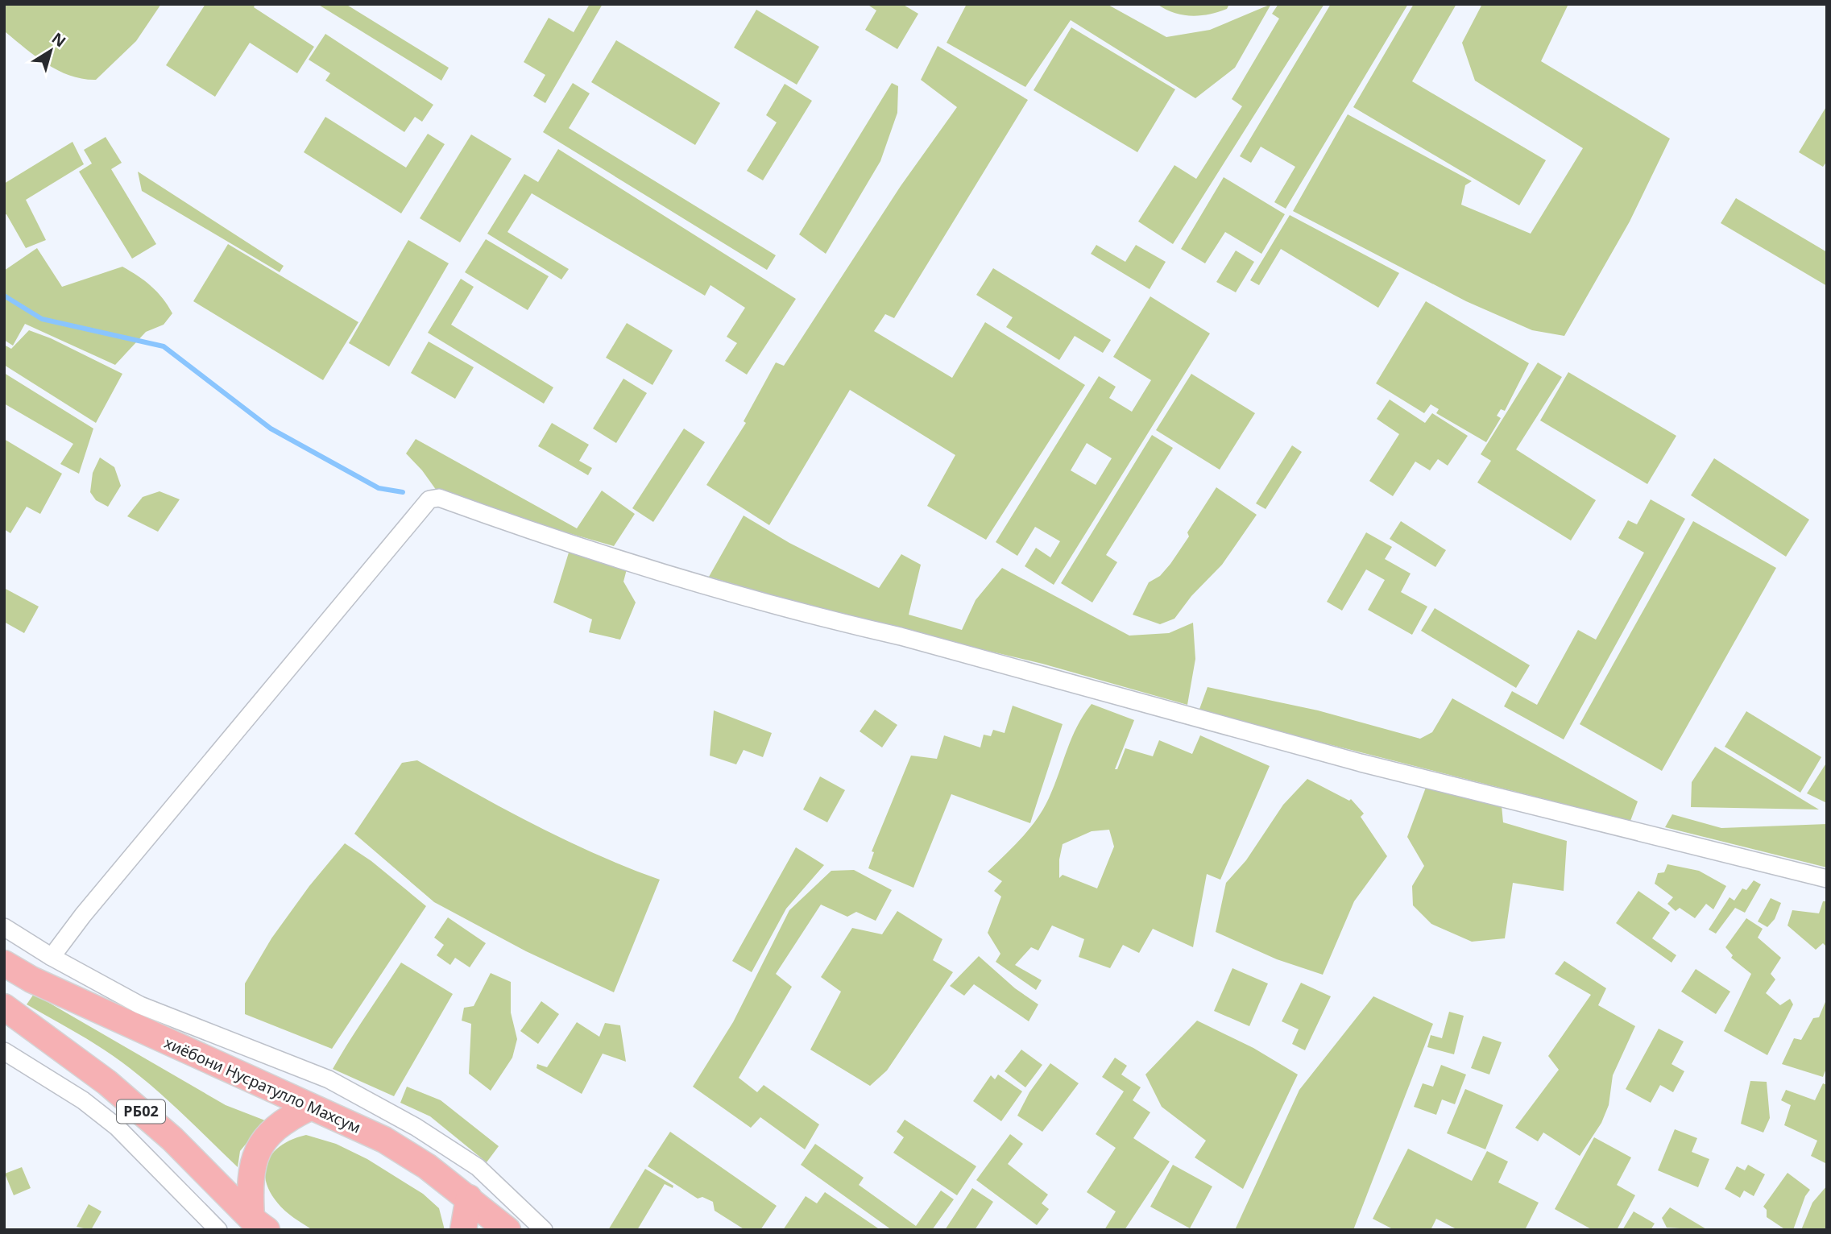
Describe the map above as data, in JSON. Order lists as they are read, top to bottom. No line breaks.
{"streets":{"highway":["хиёбони Нусратулло Махсум","РБ02"]},"crossings":[["хиёбони Нусратулло Махсум","РБ02"]],"north":"top right"}
